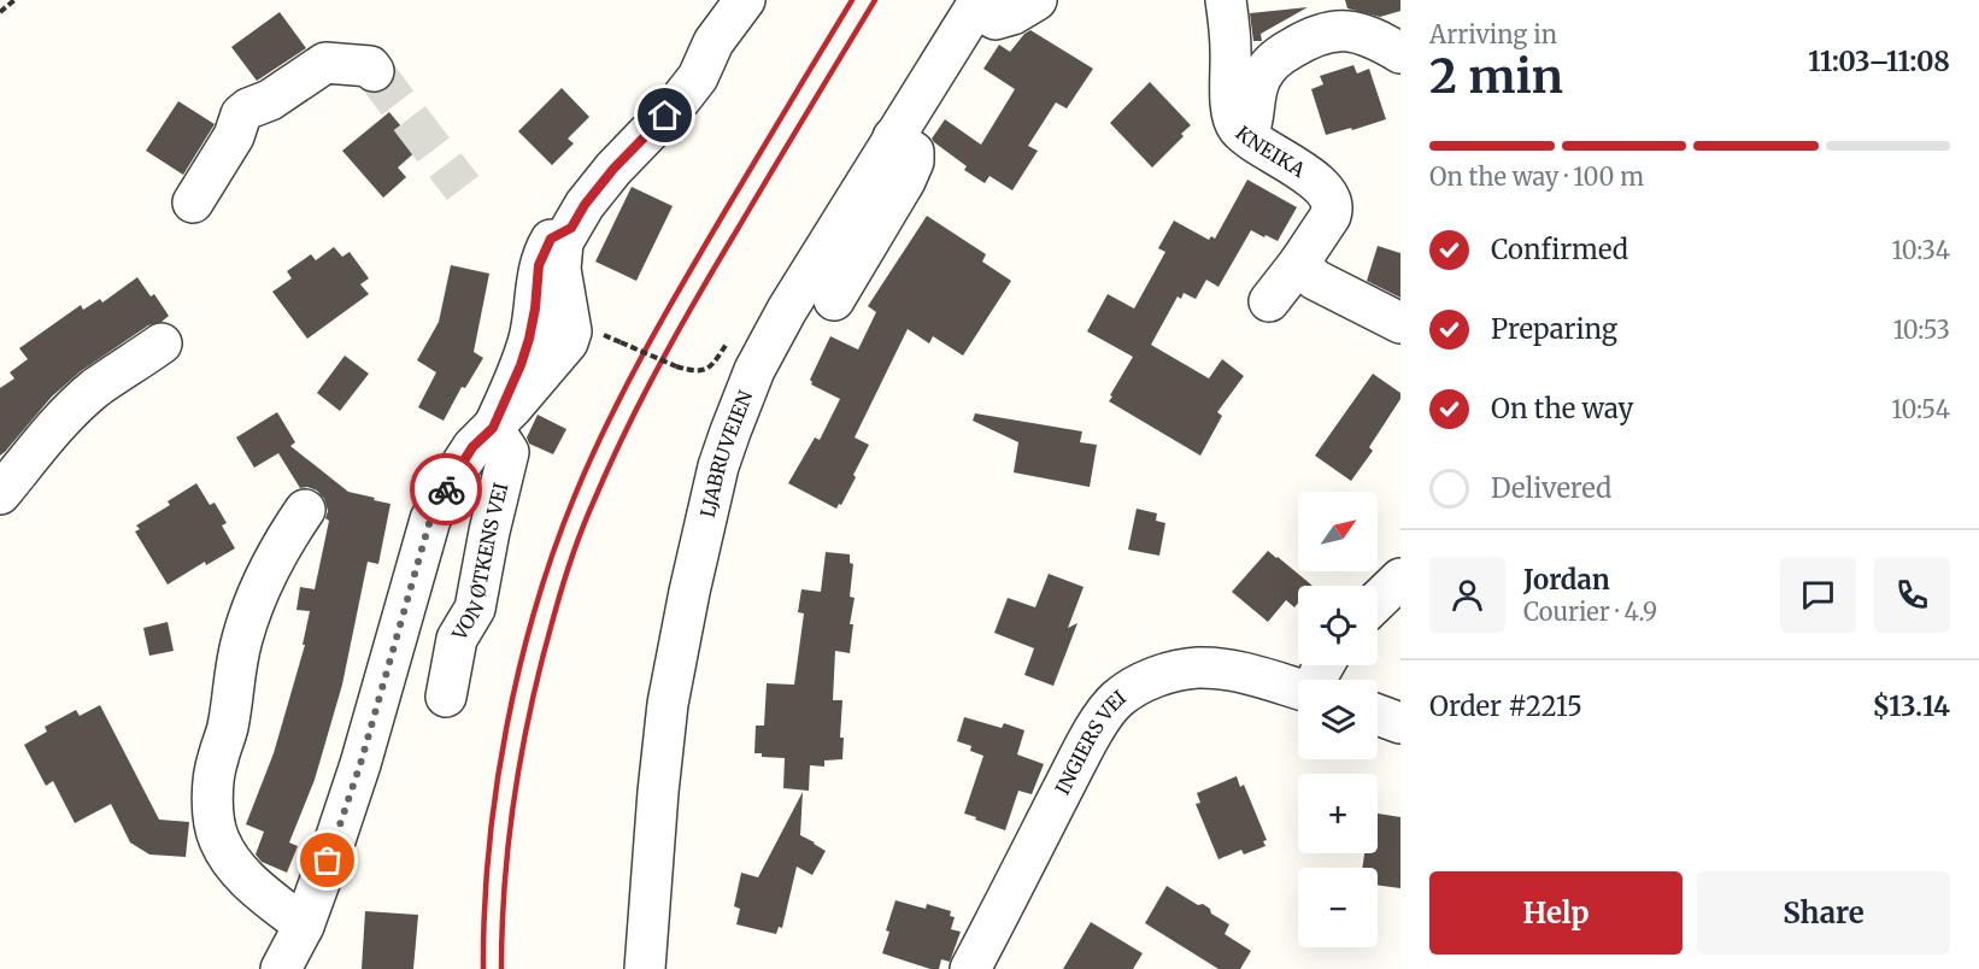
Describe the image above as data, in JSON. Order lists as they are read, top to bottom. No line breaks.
{"streets":{"street":["KNEIKA","LJABRUVEIEN","VON ØTKENS VEI","INGIERS VEI"]},"north":"top right","page":{"heading":["2 min","Arriving in","11:03–11:08"],"panel":["Jordan","Courier · 4.9","Order #2215","$13.14"],"bar":"On the way · 100 m","list":[["Confirmed","10:34"],["Preparing","10:53"],["On the way","10:54"],"Delivered"],"map_buttons":["+","−"],"buttons":["Help","Share"]}}
